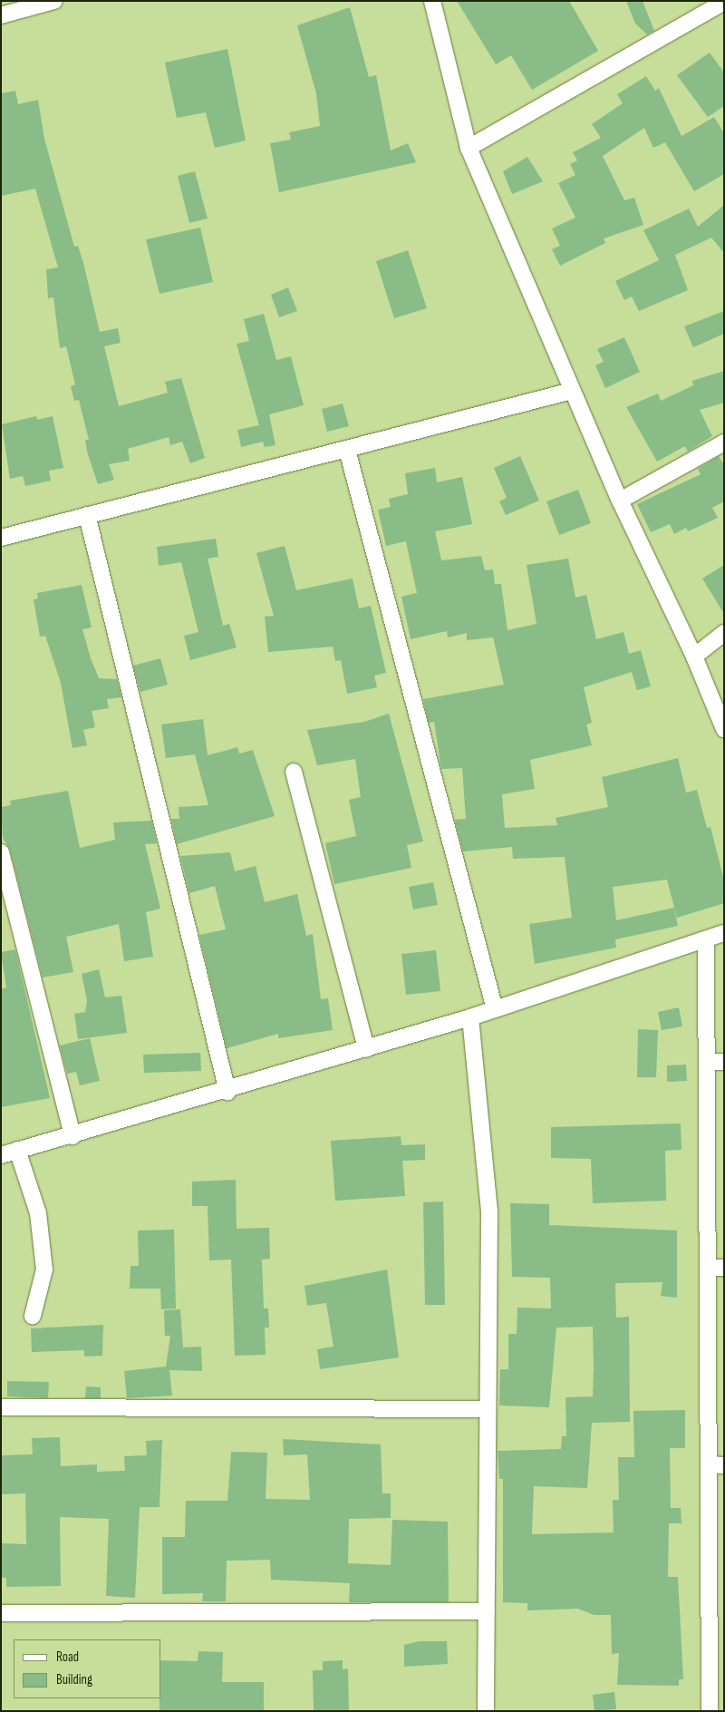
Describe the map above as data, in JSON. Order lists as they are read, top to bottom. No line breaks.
{"legend":["Road","Building"]}
